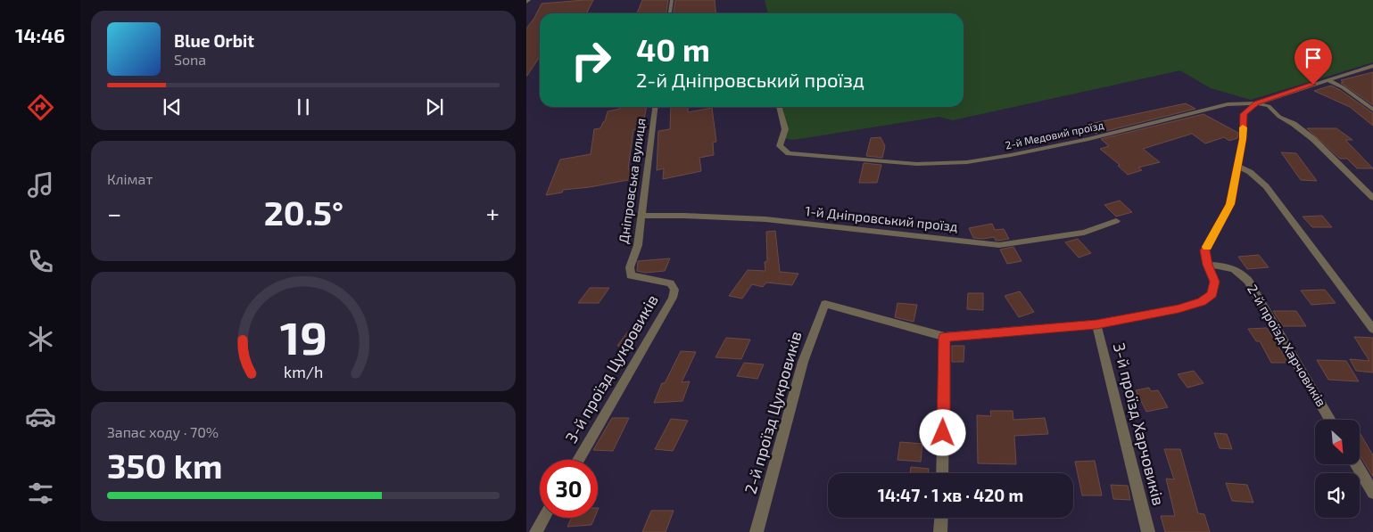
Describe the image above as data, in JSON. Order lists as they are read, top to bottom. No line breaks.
{"streets":{"street":["2-й Медовий проїзд","Дніпровська вулиця","1-й Дніпровський проїзд","2-й проїзд Харчовиків","3-й проїзд Цукровиків","2-й проїзд Цукровиків","3-й проїзд Харчовиків"]},"crossings":[["Дніпровська вулиця","1-й Дніпровський проїзд"],["Дніпровська вулиця","3-й проїзд Цукровиків"]],"north":"bottom right","page":{"tabs":"14:46","turn":["40 m","2-й Дніпровський проїзд"],"song":["Blue Orbit","Sona"],"tile":["Клімат",["Запас ходу · 70%","350 km"]],"heat":["−","20.5°","+"],"limit":"30","trip":"14:47 · 1 хв · 420 m","gauge":["19","km/h"]}}
